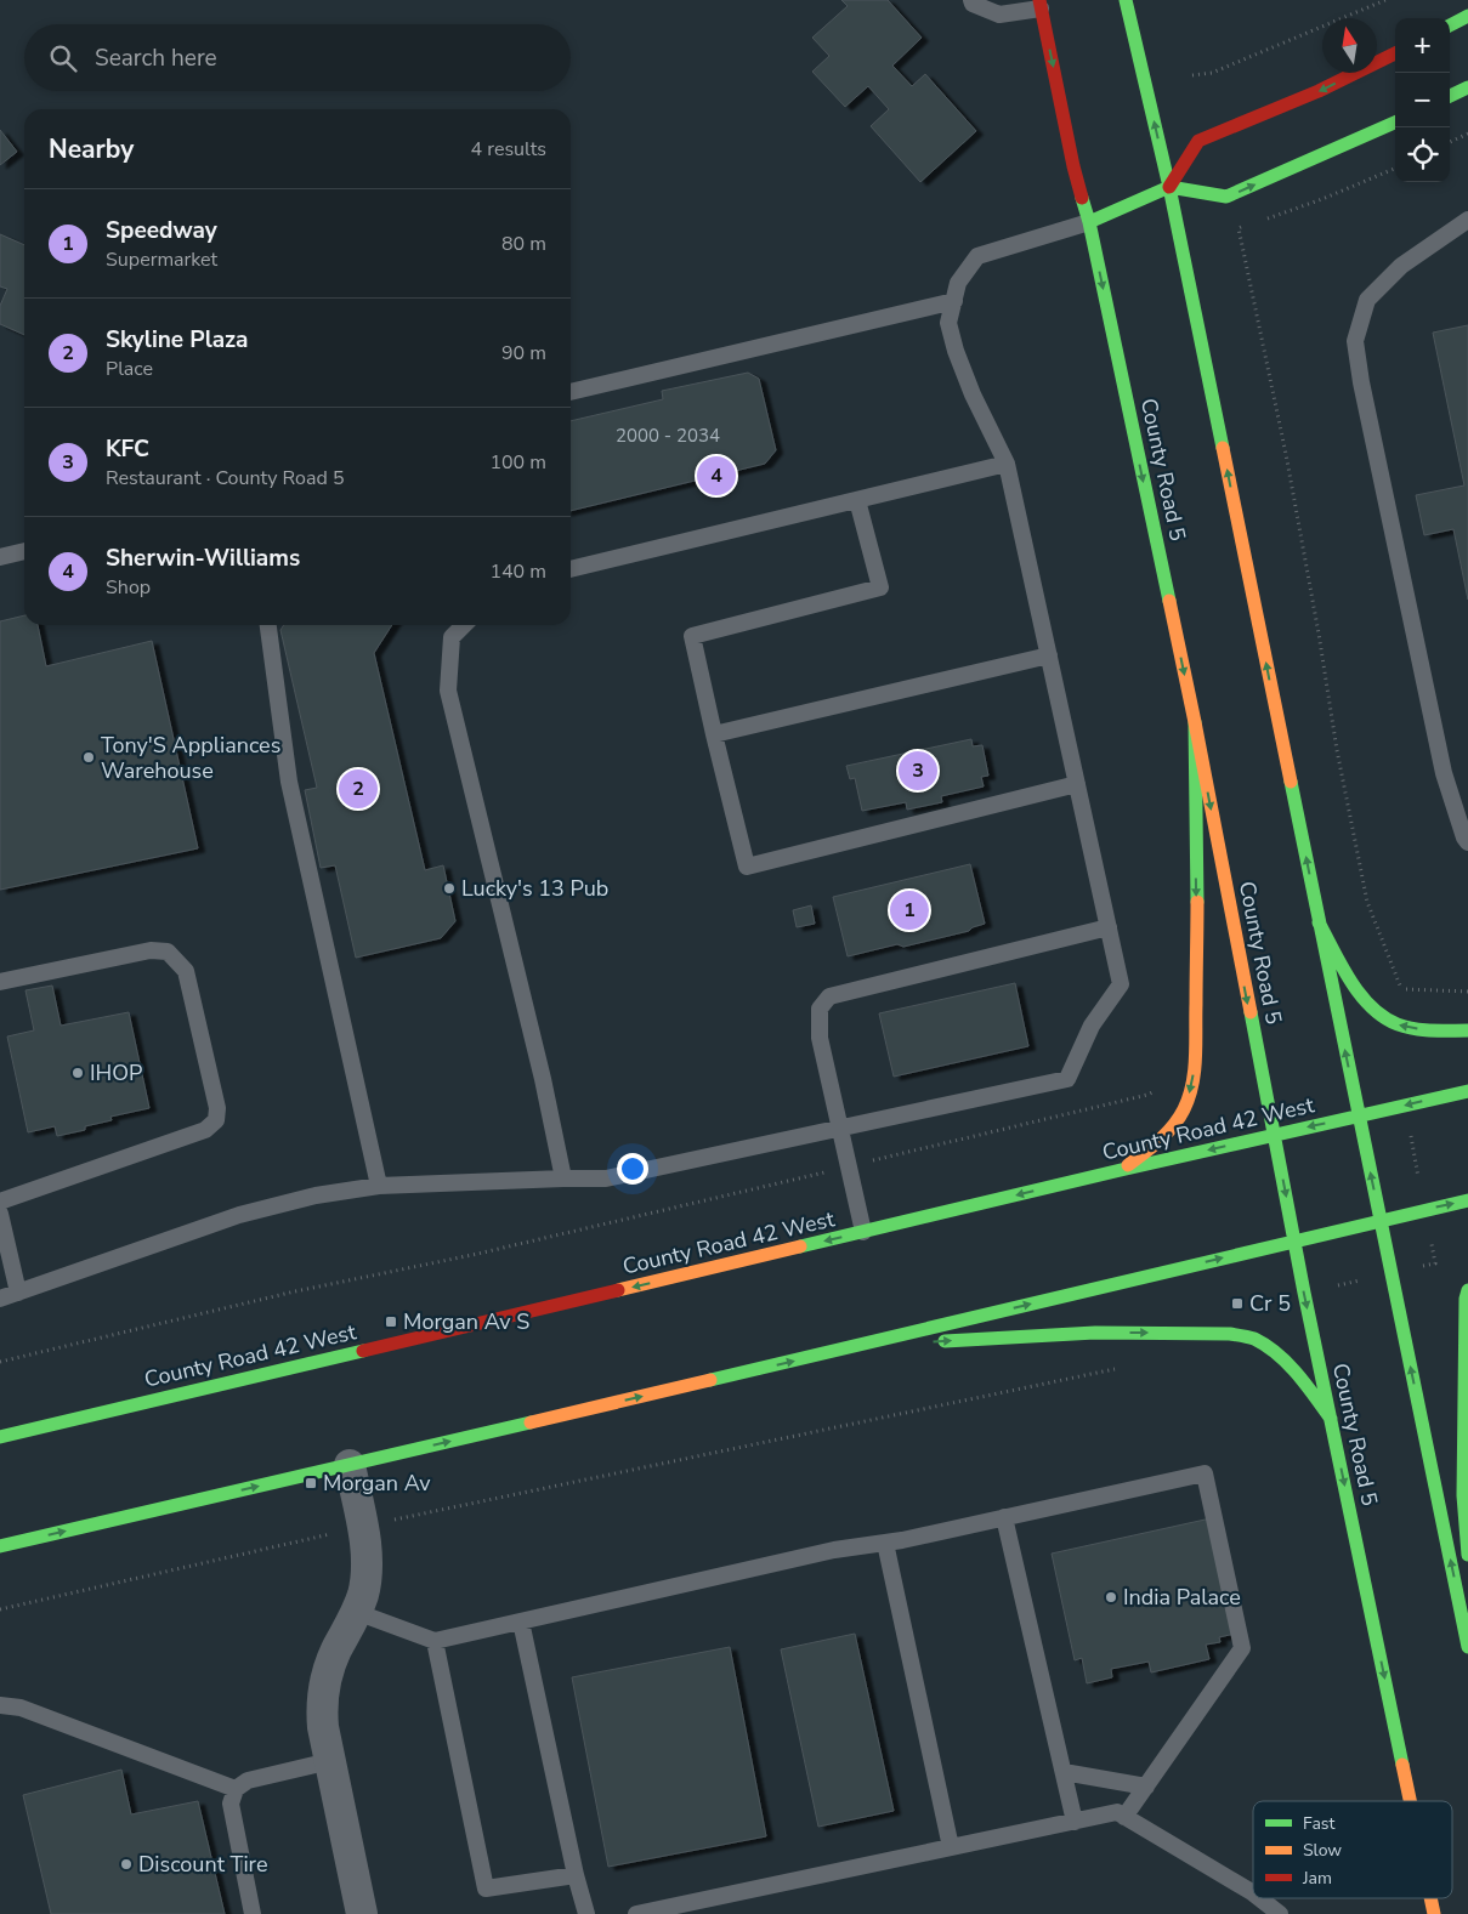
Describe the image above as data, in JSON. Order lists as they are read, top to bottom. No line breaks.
{"streets":{"main road":["County Road 5","County Road 42 West"]},"crossings":[["County Road 5","County Road 42 West"]],"places":{"other":["Tony'S Appliances Warehouse","Lucky's 13 Pub","IHOP","India Palace","Discount Tire"],"transit":["Cr 5","Morgan Av S","Morgan Av"]},"house_numbers":["2000 - 2034"],"legend":["Fast","Slow","Jam"],"north":"top","page":{"map_buttons":["+","−"],"search":"Search here","heading":["Nearby","4 results"],"list":[{"mark":"1","name":"Speedway","note":"Supermarket","value":"80 m"},{"mark":"2","name":"Skyline Plaza","note":"Place","value":"90 m"},{"mark":"3","name":"KFC","note":"Restaurant · County Road 5","value":"100 m"},{"mark":"4","name":"Sherwin-Williams","note":"Shop","value":"140 m"}],"pins":["4","3","2","1"]}}
